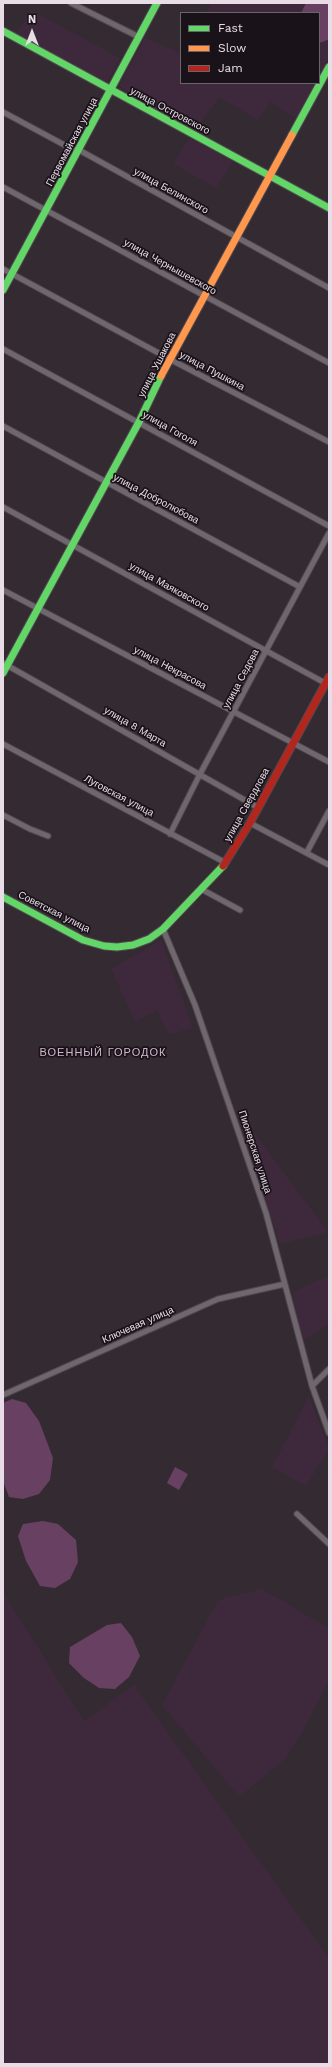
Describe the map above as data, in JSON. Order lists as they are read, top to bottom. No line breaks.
{"streets":{"street":["улица Островского","Первомайская улица","улица Белинского","улица Чернышевского","улица Ушакова","улица Пушкина","улица Гоголя","улица Добролюбова","улица Маяковского","улица Некрасова","улица Седова","улица 8 Марта","Луговская улица","улица Свердлова","Советская улица","Пионерская улица","Ключевая улица"]},"crossings":[["улица Островского","Первомайская улица"],["улица Островского","улица Ушакова"],["Первомайская улица","улица Белинского"],["Первомайская улица","улица Чернышевского"],["Первомайская улица","улица Пушкина"],["улица Белинского","улица Ушакова"],["улица Чернышевского","улица Ушакова"],["улица Ушакова","улица Пушкина"],["улица Ушакова","улица Гоголя"],["улица Ушакова","улица Добролюбова"],["улица Ушакова","улица Маяковского"],["улица Ушакова","улица Некрасова"],["улица Ушакова","улица 8 Марта"],["улица Добролюбова","улица Седова"],["улица Маяковского","улица Седова"],["улица Маяковского","улица Свердлова"],["улица Некрасова","улица Седова"],["улица Некрасова","улица Свердлова"],["улица Седова","улица 8 Марта"],["улица Седова","Луговская улица"],["улица 8 Марта","улица Свердлова"],["Луговская улица","улица Свердлова"],["улица Свердлова","Советская улица"],["улица Свердлова","Пионерская улица"],["Советская улица","Пионерская улица"],["Пионерская улица","Ключевая улица"]],"districts":["ВОЕННЫЙ ГОРОДОК"],"legend":["Fast","Slow","Jam"],"north":"top"}
